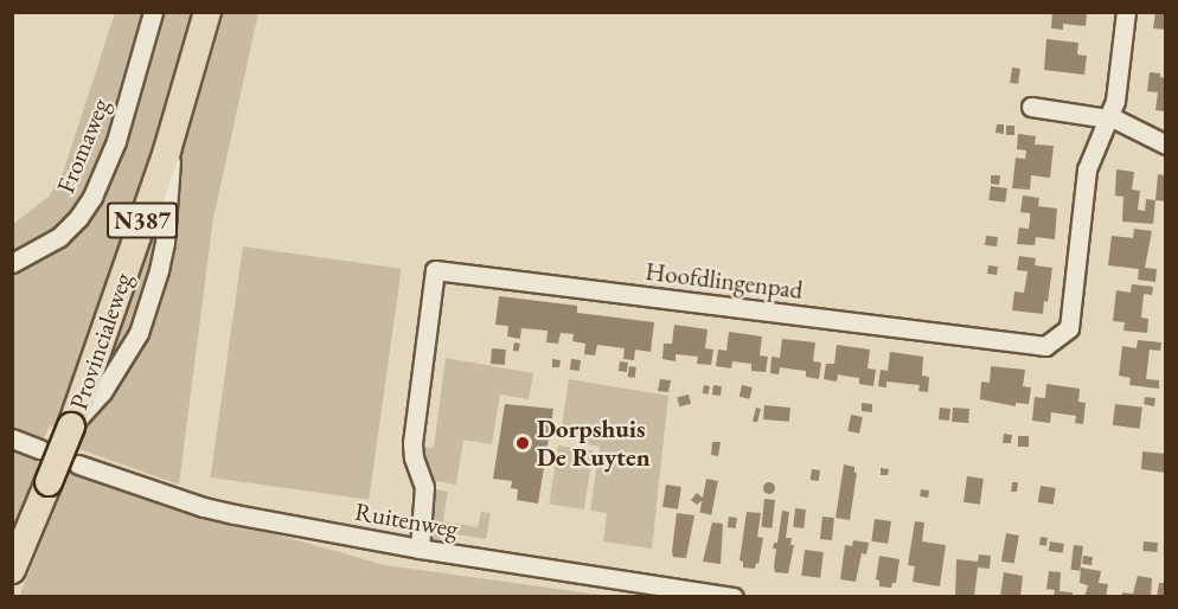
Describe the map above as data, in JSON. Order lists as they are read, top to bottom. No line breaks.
{"streets":{"highway":["N387","Provincialeweg"],"street":["Fromaweg","Hoofdlingenpad","Ruitenweg"]},"crossings":[["Hoofdlingenpad","Ruitenweg"]],"places":["Dorpshuis De Ruyten"]}
